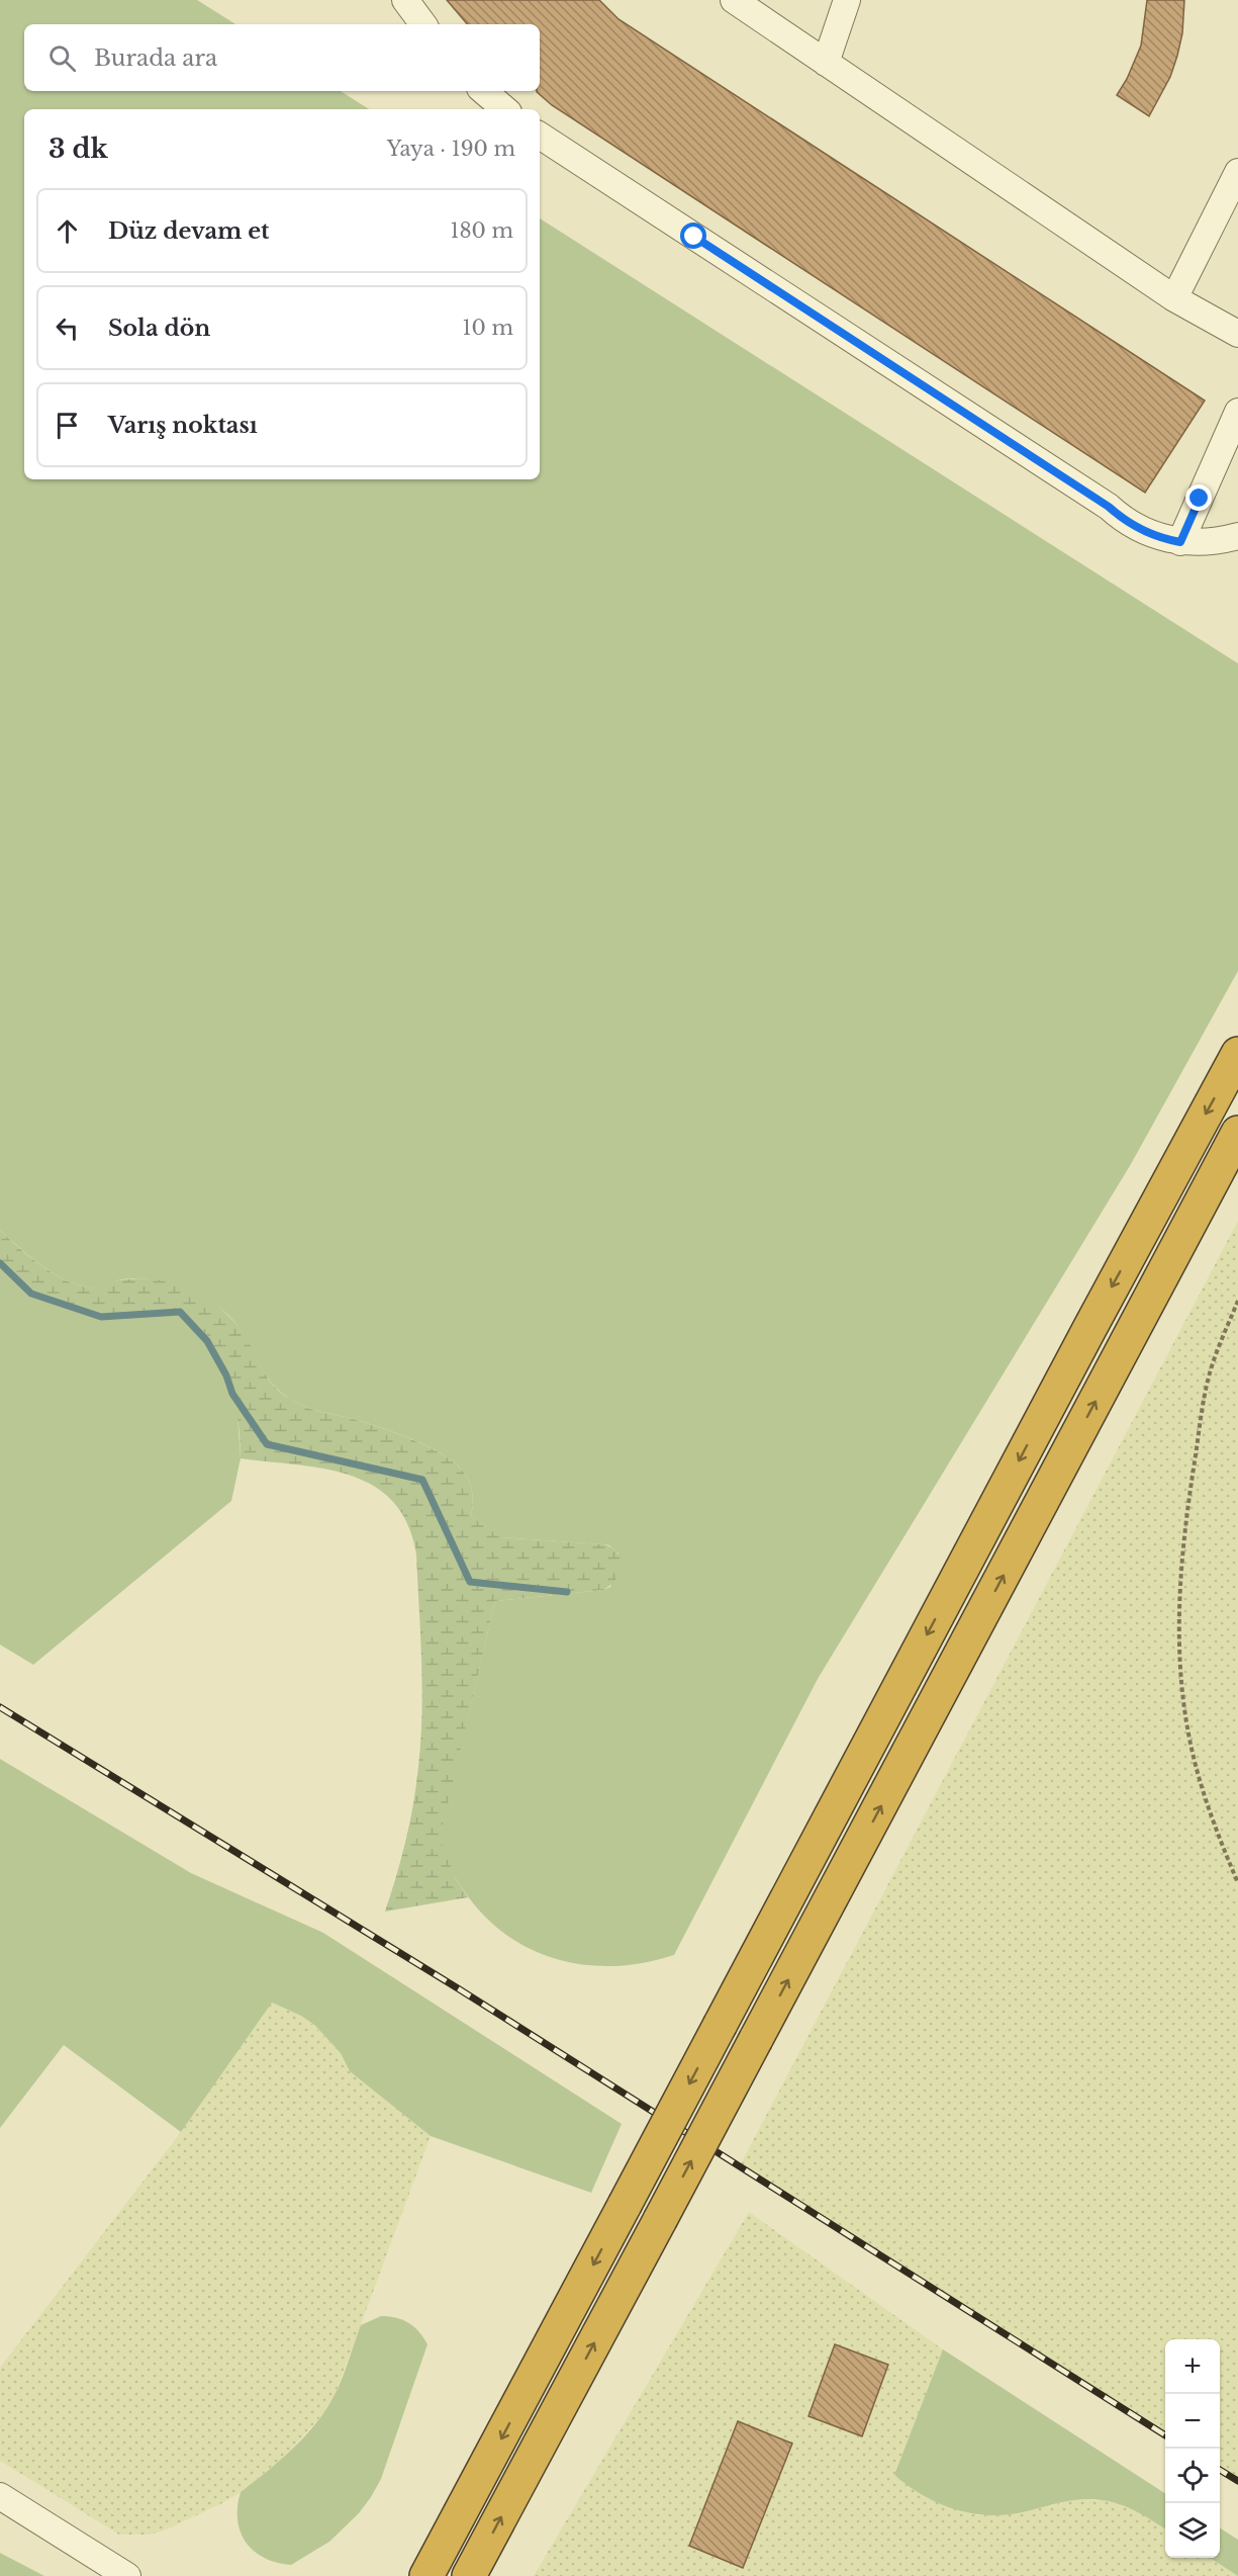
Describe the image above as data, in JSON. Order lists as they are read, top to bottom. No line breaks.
{"page":{"search":"Burada ara","heading":["3 dk","Yaya · 190 m"],"list":[["Düz devam et","180 m"],["Sola dön","10 m"],"Varış noktası"],"map_buttons":["+","−"]}}
